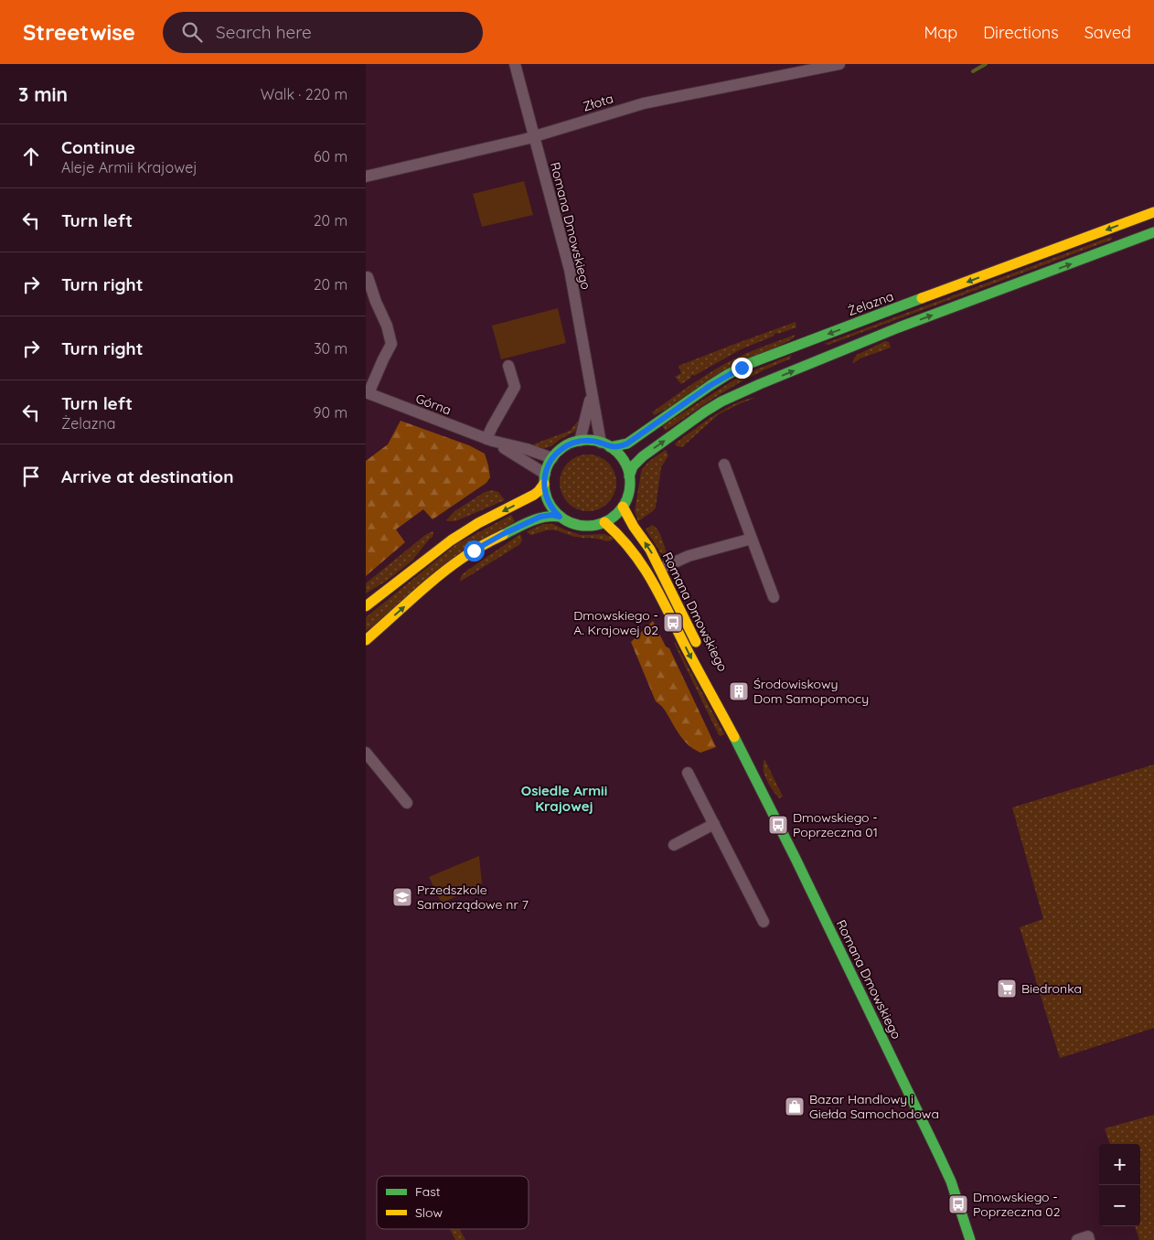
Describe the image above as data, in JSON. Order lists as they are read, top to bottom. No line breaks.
{"streets":{"street":["Złota","Romana Dmowskiego","Żelazna","Górna"]},"crossings":[["Złota","Romana Dmowskiego"],["Romana Dmowskiego","Żelazna"],["Romana Dmowskiego","Górna"],["Żelazna","Górna"]],"districts":["Osiedle Armii Krajowej"],"places":{"bus stop":["Dmowskiego - A. Krajowej 02","Dmowskiego - Poprzeczna 01","Dmowskiego - Poprzeczna 02"],"building":["Środowiskowy Dom Samopomocy"],"school or university":["Przedszkole Samorządowe nr 7"],"supermarket":["Biedronka"],"shop":["Bazar Handlowy i Giełda Samochodowa"]},"legend":["Fast","Slow"],"page":{"header":"Streetwise","search":"Search here","nav":["Map","Directions","Saved"],"heading":["3 min","Walk · 220 m"],"list":[["Continue","Aleje Armii Krajowej","60 m"],["Turn left","20 m"],["Turn right","20 m"],["Turn right","30 m"],["Turn left","Żelazna","90 m"],"Arrive at destination"],"map_buttons":["+","−"]}}
